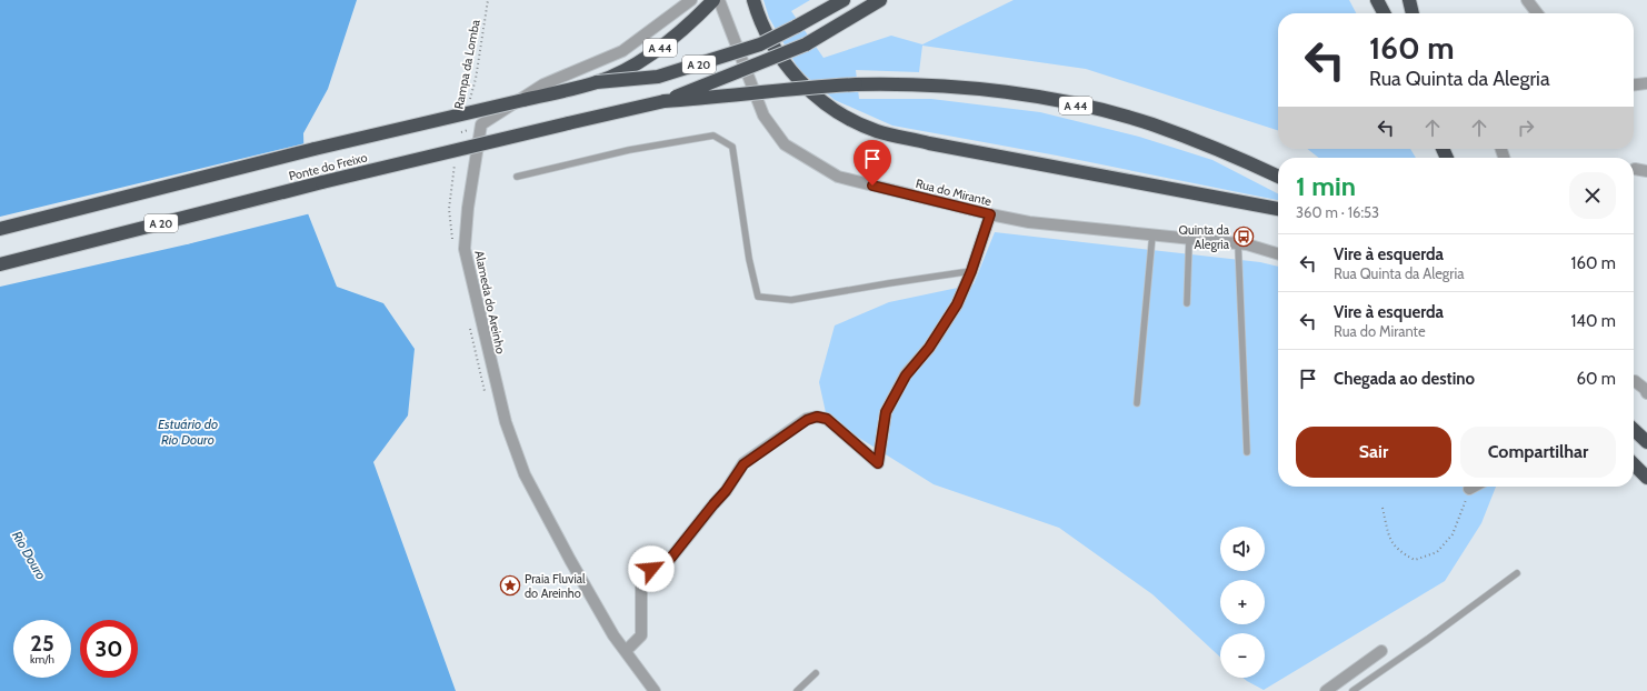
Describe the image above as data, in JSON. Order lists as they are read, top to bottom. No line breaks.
{"streets":{"highway":["A 44","A 20","Ponte do Freixo"],"street":["Rua do Mirante","Alameda do Areinho"],"path":["Rampa da Lomba"]},"crossings":[["A 44","A 20"],["A 44","Ponte do Freixo"],["A 20","Ponte do Freixo"]],"water":["Estuário do Rio Douro","Rio Douro"],"places":{"bus stop":["Quinta da Alegria"],"place":["Praia Fluvial do Areinho"]},"page":{"turn":["160 m","Rua Quinta da Alegria"],"heading":["1 min","360 m · 16:53"],"list":[{"name":"Vire à esquerda","note":"Rua Quinta da Alegria","value":"160 m"},{"name":"Vire à esquerda","note":"Rua do Mirante","value":"140 m"},{"name":"Chegada ao destino","value":"60 m"}],"buttons":["Sair","Compartilhar"],"map_buttons":["+","−"],"speed":"25 km/h","limit":"30"}}
